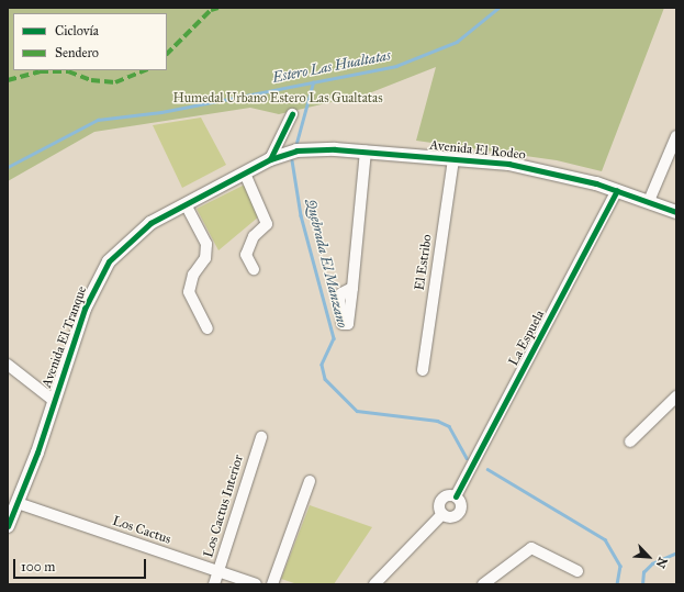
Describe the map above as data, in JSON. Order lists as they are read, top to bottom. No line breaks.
{"streets":{"street":["Avenida El Rodeo","El Estribo","Avenida El Tranque","La Espuela","Los Cactus Interior","Los Cactus"]},"crossings":[["Avenida El Rodeo","El Estribo"],["Avenida El Rodeo","Avenida El Tranque"],["Avenida El Rodeo","La Espuela"],["Avenida El Tranque","Los Cactus"],["Los Cactus Interior","Los Cactus"]],"water":["Estero Las Hualtatas","Quebrada El Manzano"],"parks":["Humedal Urbano Estero Las Gualtatas"],"legend":["Ciclovía","Sendero"],"scale_bar":"100 m","north":"bottom right"}
